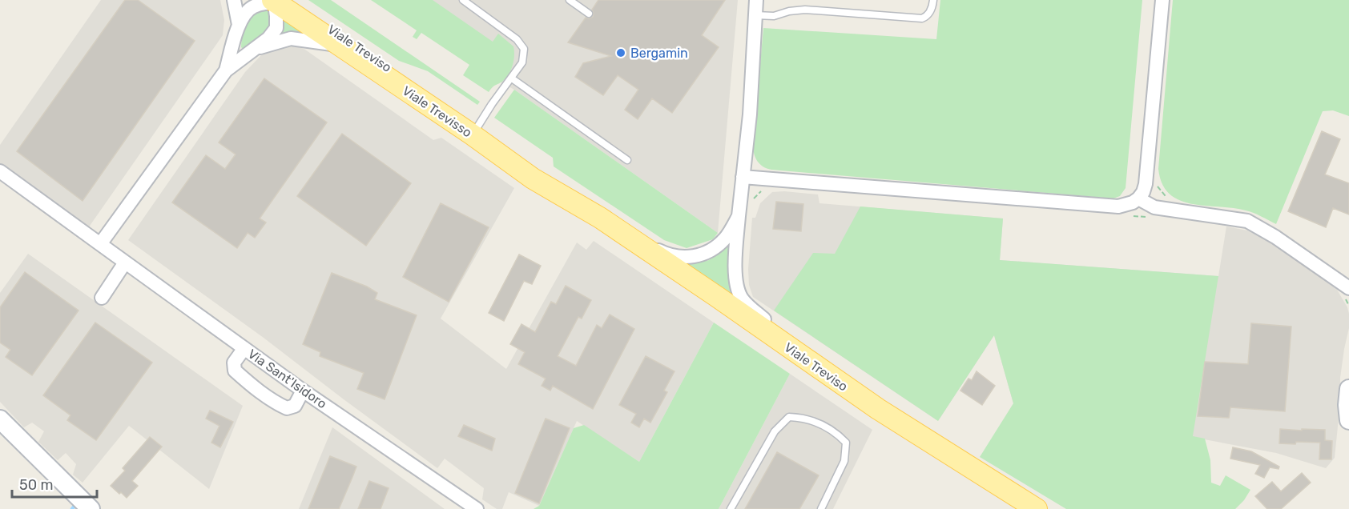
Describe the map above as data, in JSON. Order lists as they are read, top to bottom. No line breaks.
{"streets":{"main road":["Viale Treviso","Viale Trevisso"],"street":["Via Sant'Isidoro"]},"crossings":[["Viale Treviso","Viale Trevisso"]],"places":["Bergamin"],"scale_bar":"50 m"}
